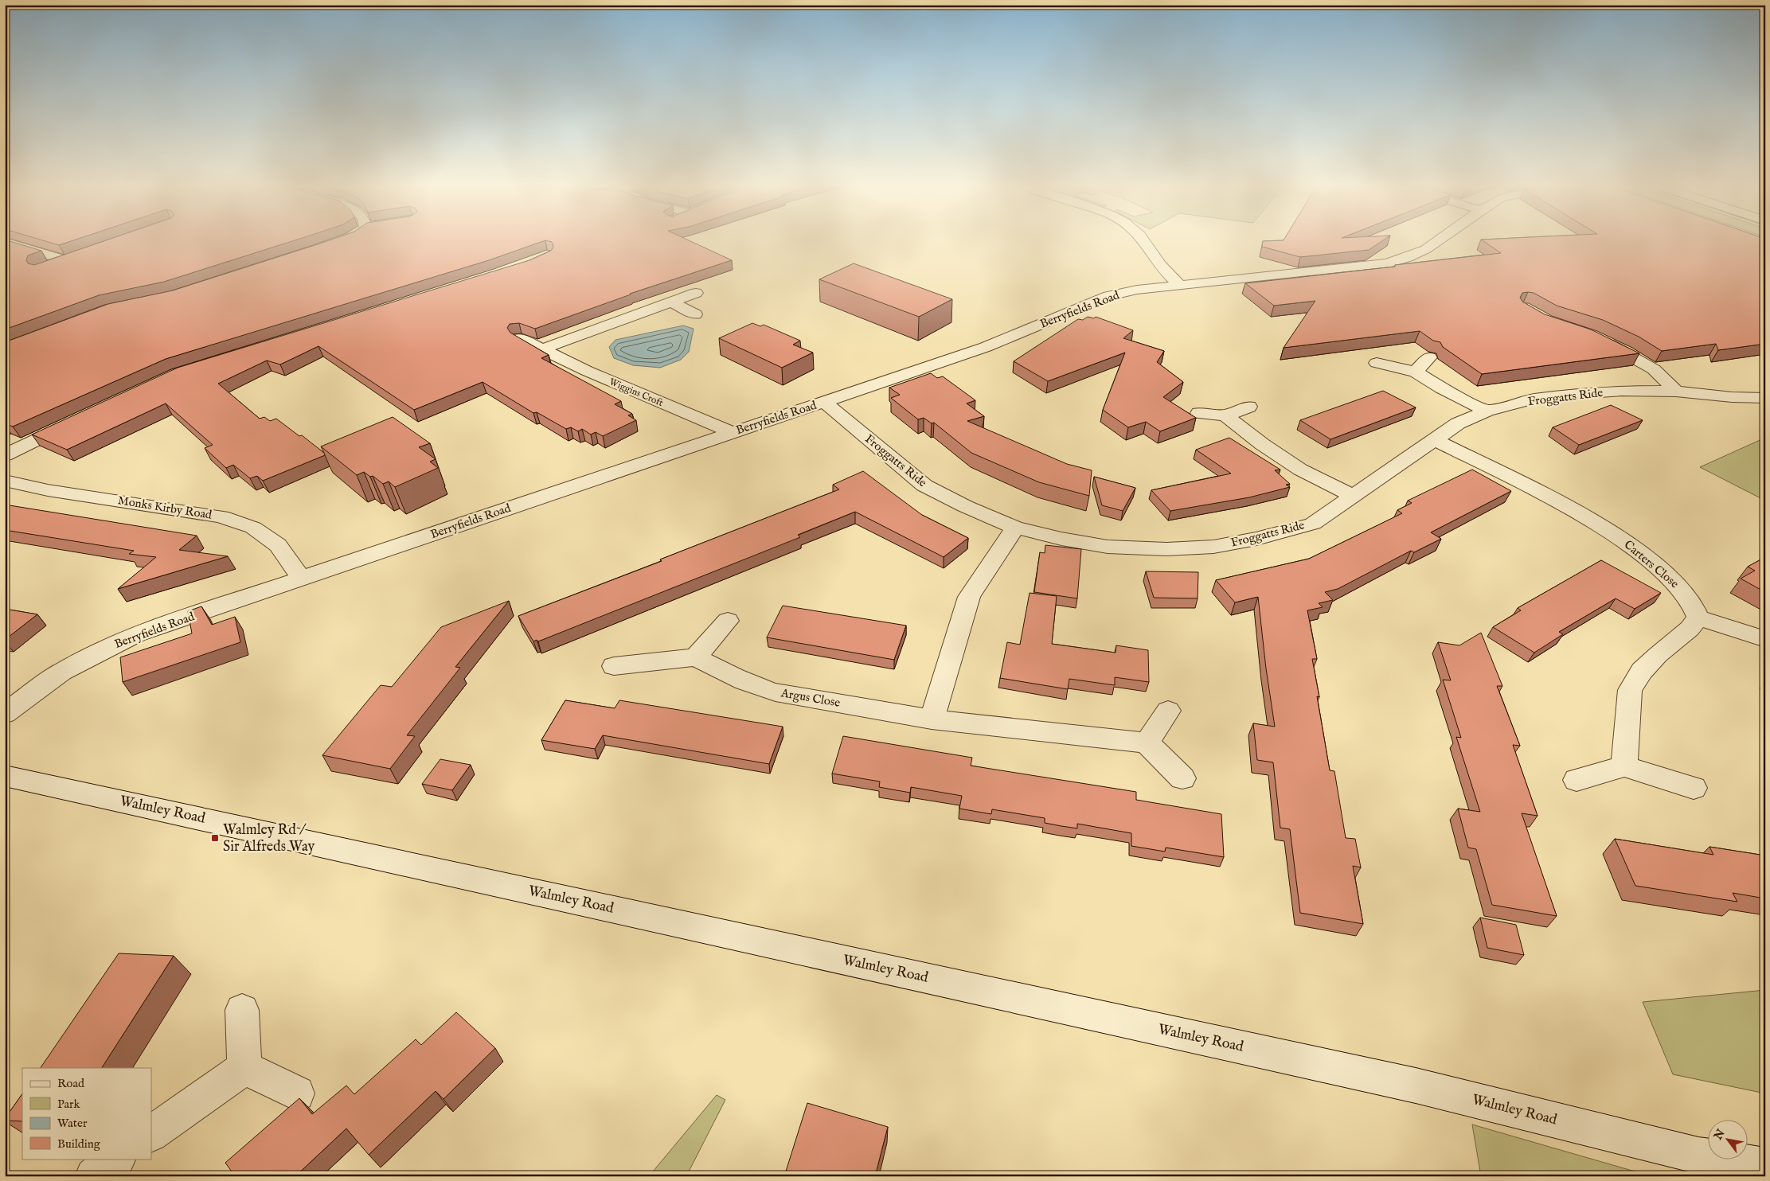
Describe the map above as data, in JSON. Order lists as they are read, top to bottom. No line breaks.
{"streets":{"street":["Berryfields Road","Wiggins Croft","Froggatts Ride","Monks Kirby Road","Carters Close","Argus Close","Walmley Road"]},"crossings":[["Berryfields Road","Wiggins Croft"],["Berryfields Road","Froggatts Ride"],["Berryfields Road","Monks Kirby Road"],["Froggatts Ride","Carters Close"]],"places":{"transit":["Walmley Rd / Sir Alfreds Way"]},"legend":["Road","Park","Water","Building"],"north":"top left"}
